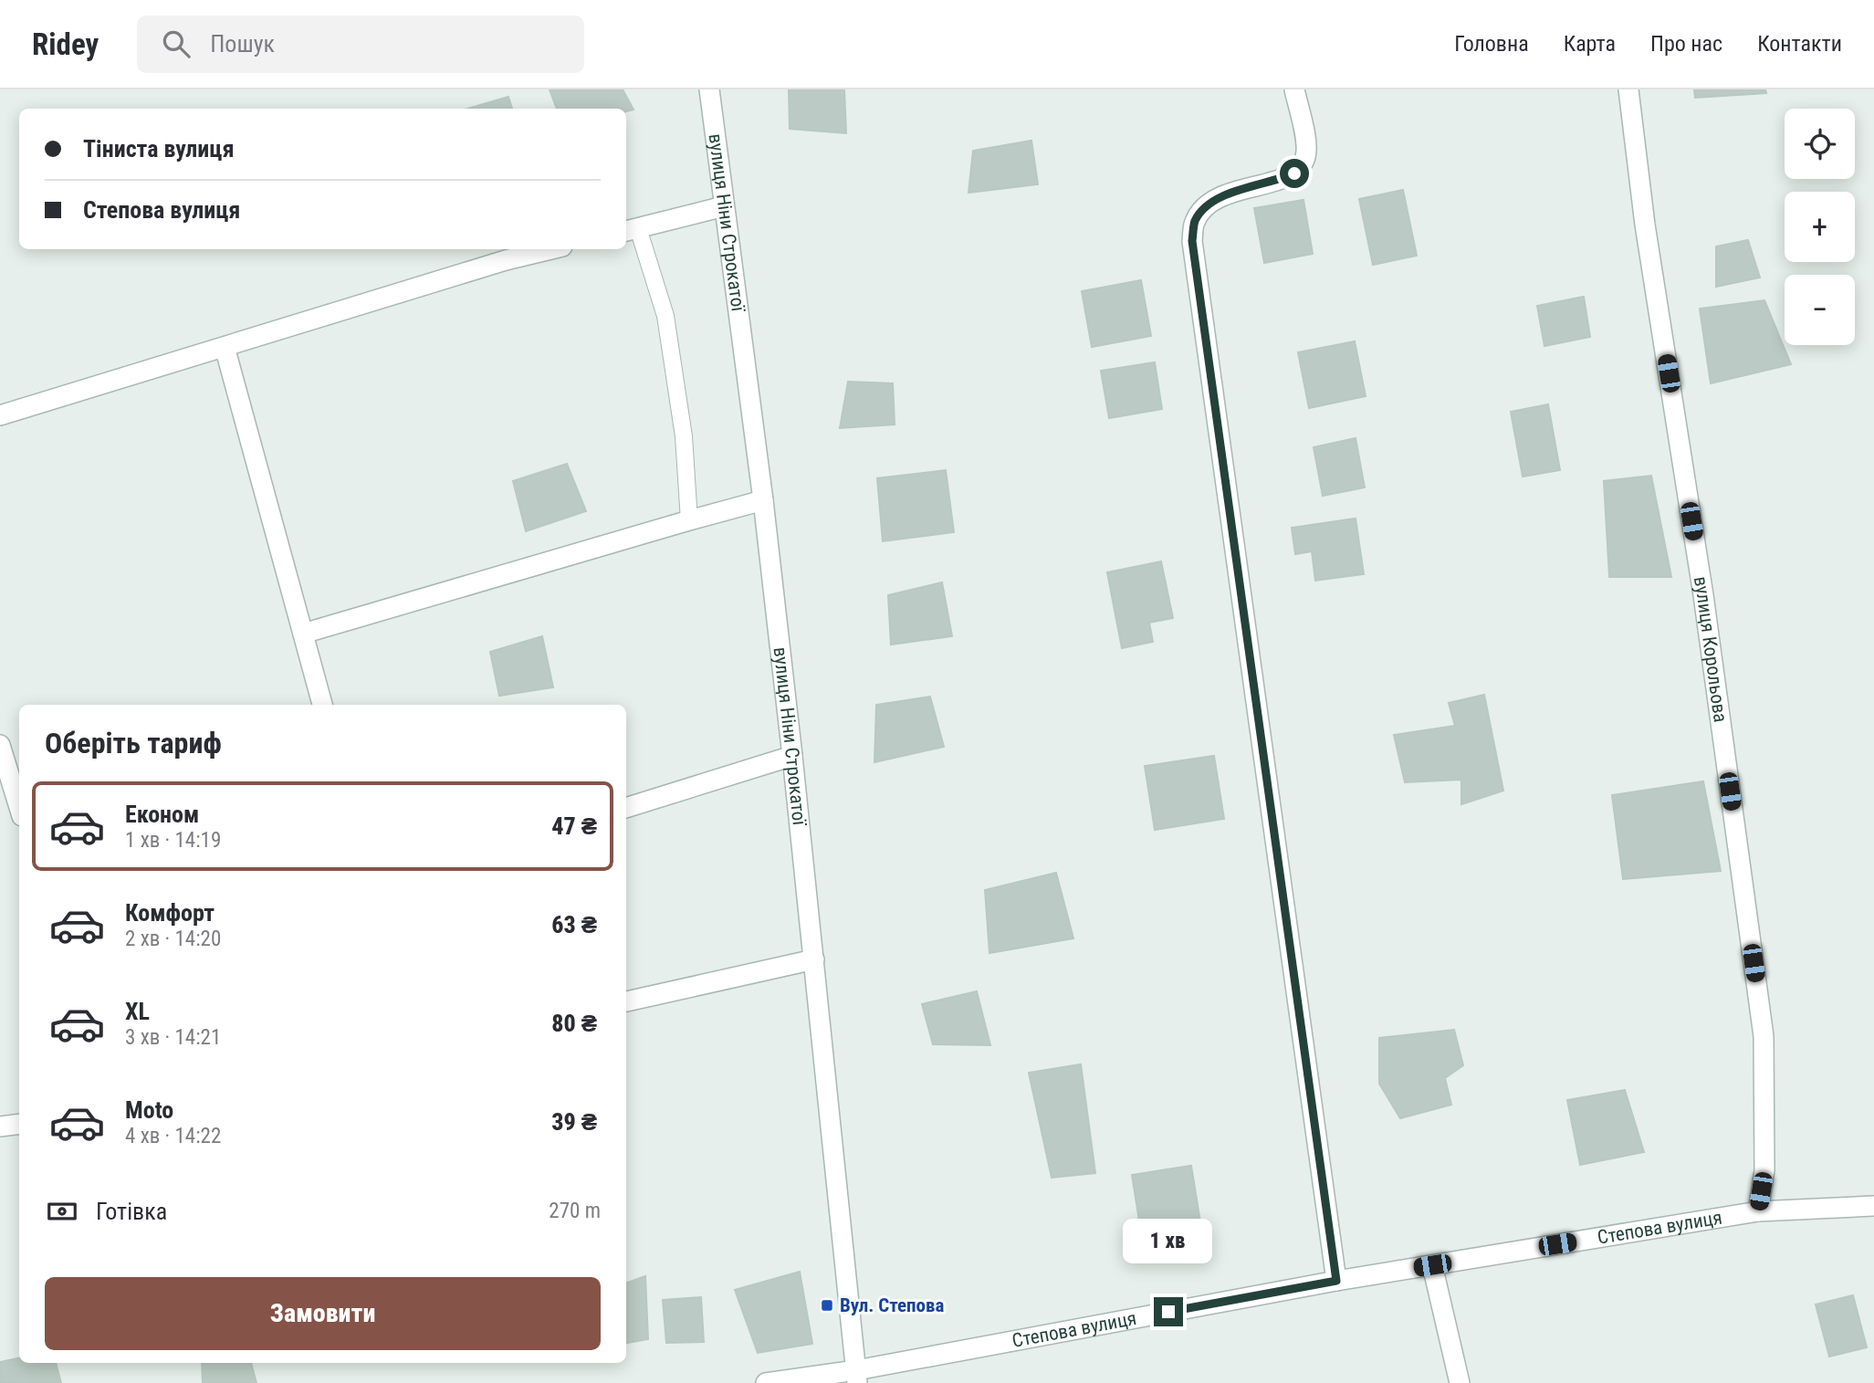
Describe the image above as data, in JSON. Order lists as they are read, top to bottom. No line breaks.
{"streets":{"street":["вулиця Ніни Строкатої","вулиця Корольова","Степова вулиця"]},"crossings":[["вулиця Ніни Строкатої","Степова вулиця"],["вулиця Корольова","Степова вулиця"]],"places":{"transit":["Вул. Степова"]},"page":{"header":"Ridey","search":"Пошук","nav":["Головна","Карта","Про нас","Контакти"],"map_buttons":["+","−"],"banner":["Тіниста вулиця","Степова вулиця"],"heading":"Оберіть тариф","list":[{"name":"Економ","note":"1 хв · 14:19","value":"47 ₴"},{"name":"Комфорт","note":"2 хв · 14:20","value":"63 ₴"},{"name":"XL","note":"3 хв · 14:21","value":"80 ₴"},{"name":"Moto","note":"4 хв · 14:22","value":"39 ₴"}],"pay":["Готівка","270 m"],"bubble":"1 хв","buttons":"Замовити"}}
